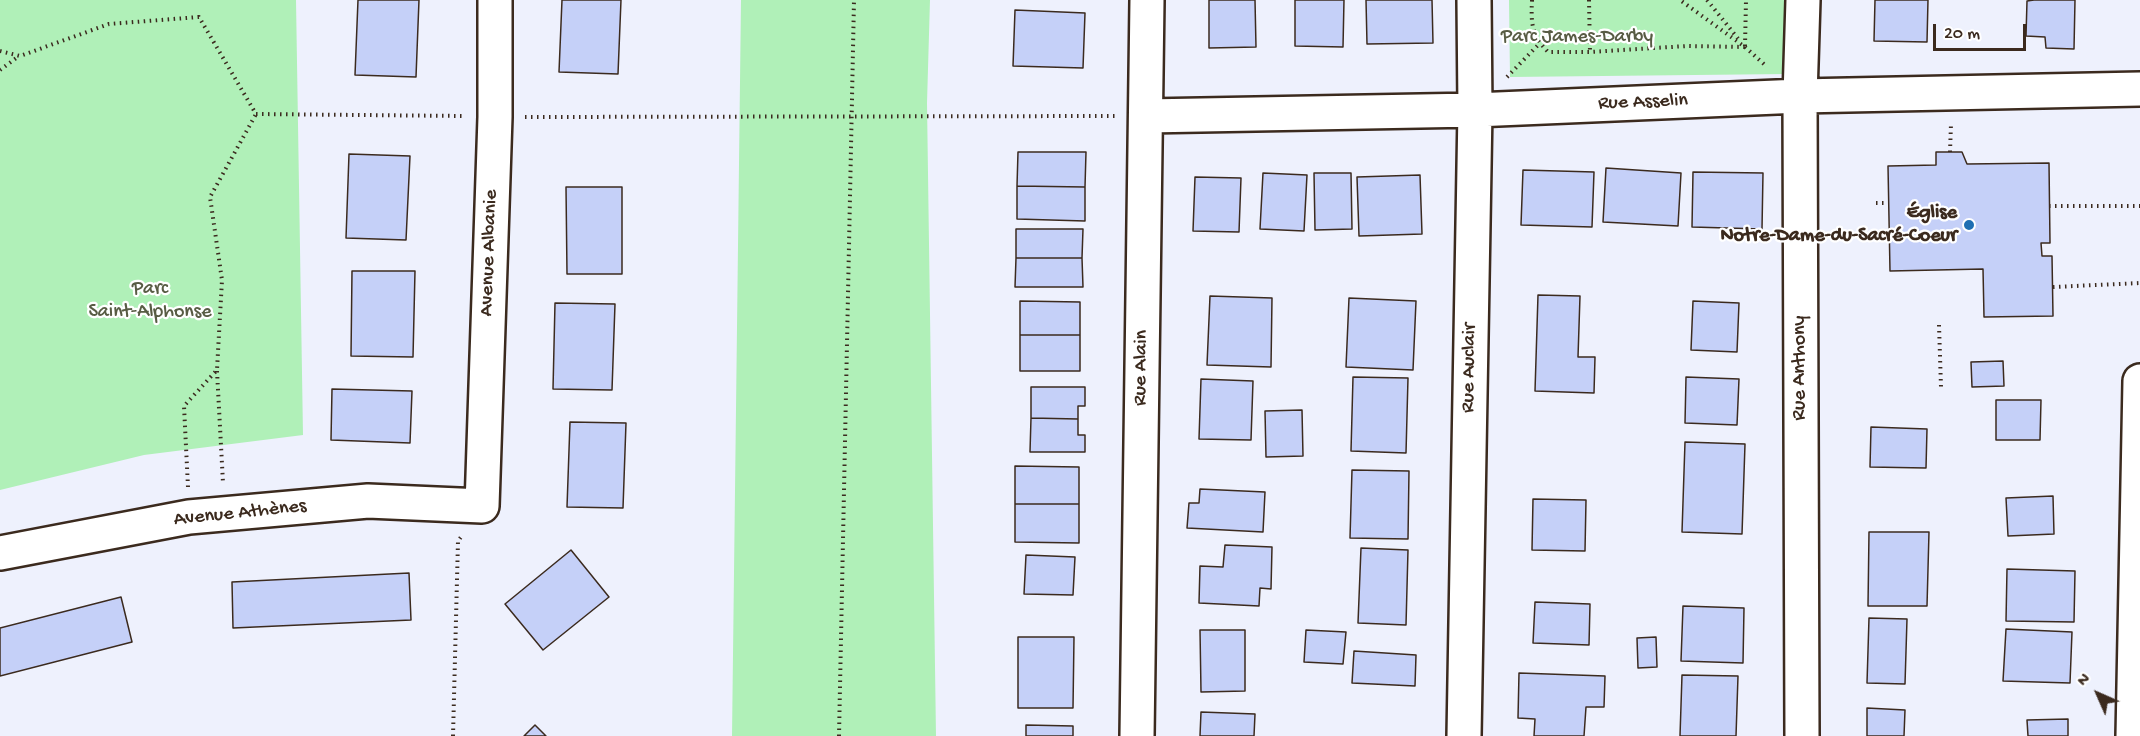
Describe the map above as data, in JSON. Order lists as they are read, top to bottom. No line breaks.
{"streets":{"street":["Rue Asselin","Avenue Albanie","Rue Alain","Rue Auclair","Rue Anthony","Avenue Athènes"]},"crossings":[["Rue Asselin","Rue Alain"],["Rue Asselin","Rue Auclair"],["Rue Asselin","Rue Anthony"],["Avenue Albanie","Avenue Athènes"]],"parks":["Parc James-Darby","Parc Saint-Alphonse"],"places":["Église Notre-Dame-du-Sacré-Coeur"],"scale_bar":"20 m","north":"top left"}
